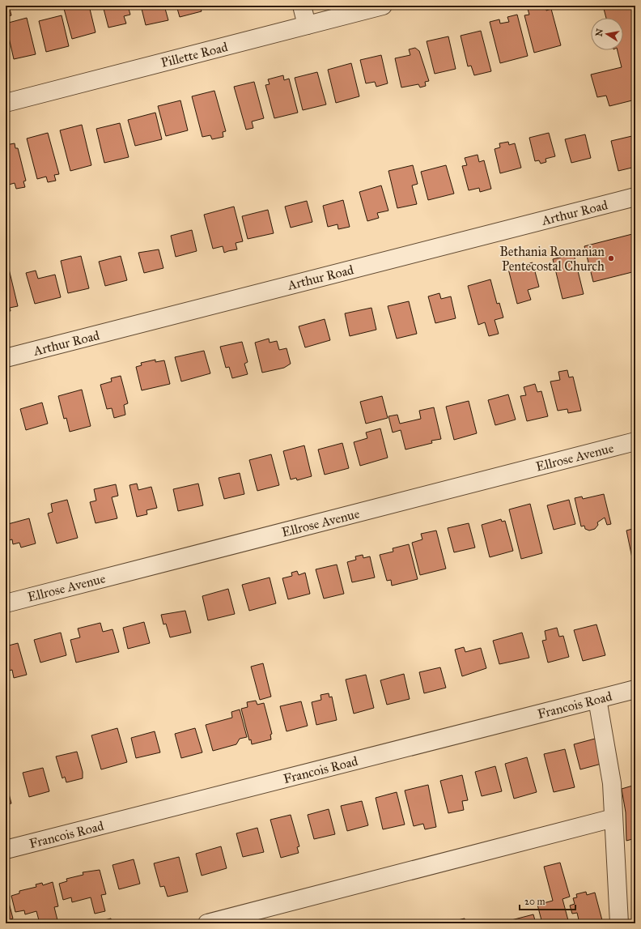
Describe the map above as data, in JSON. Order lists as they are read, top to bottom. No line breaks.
{"streets":{"street":["Pillette Road","Arthur Road","Ellrose Avenue","Francois Road"]},"places":["Bethania Romanian Pentecostal Church"],"scale_bar":"20 m","north":"left"}
